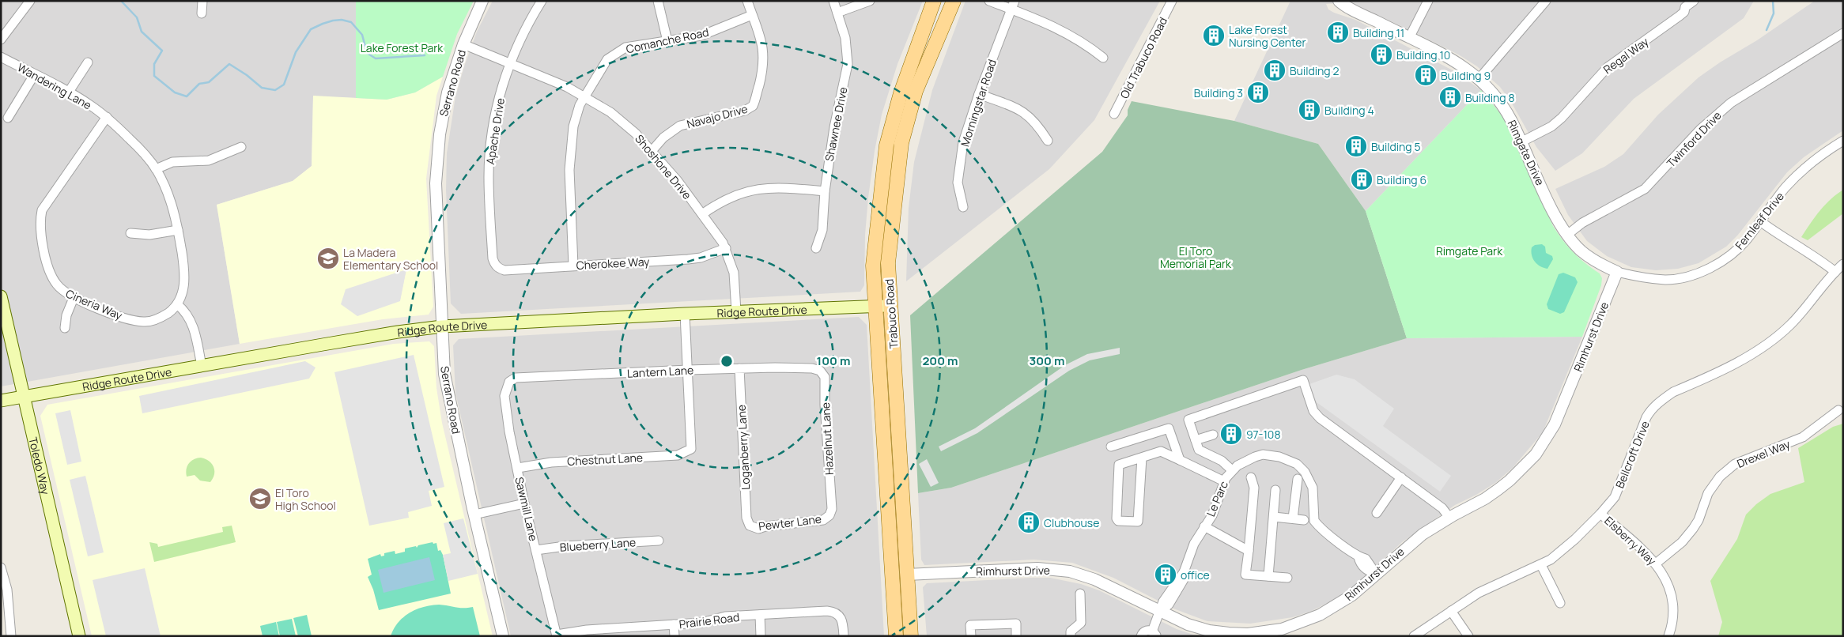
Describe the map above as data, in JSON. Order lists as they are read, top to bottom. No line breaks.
{"streets":{"main road":["Ridge Route Drive","Trabuco Road","Toledo Way"],"street":["Comanche Road","Regal Way","Old Trabuco Road","Serrano Road","Wandering Lane","Morningstar Road","Navajo Drive","Shawnee Drive","Apache Drive","Twinford Drive","Rimgate Drive","Shoshone Drive","Fernleaf Drive","Cherokee Way","Cineria Way","Rimhurst Drive","Lantern Lane","Hazelnut Lane","Loganberry Lane","Drexel Way","Bellcroft Drive","Chestnut Lane","Le Parc","Sawmill Lane","Pewter Lane","Elsberry Way","Blueberry Lane","Prairie Road"]},"crossings":[["Comanche Road","Navajo Drive"],["Comanche Road","Shoshone Drive"],["Comanche Road","Cherokee Way"],["Regal Way","Rimgate Drive"],["Serrano Road","Shoshone Drive"],["Serrano Road","Ridge Route Drive"],["Wandering Lane","Cineria Way"],["Navajo Drive","Shoshone Drive"],["Apache Drive","Shoshone Drive"],["Apache Drive","Cherokee Way"],["Twinford Drive","Rimgate Drive"],["Rimgate Drive","Fernleaf Drive"],["Rimgate Drive","Rimhurst Drive"],["Shoshone Drive","Cherokee Way"],["Shoshone Drive","Ridge Route Drive"],["Fernleaf Drive","Rimhurst Drive"],["Ridge Route Drive","Trabuco Road"],["Ridge Route Drive","Toledo Way"],["Trabuco Road","Rimhurst Drive"],["Rimhurst Drive","Le Parc"],["Lantern Lane","Hazelnut Lane"],["Lantern Lane","Loganberry Lane"],["Lantern Lane","Chestnut Lane"],["Lantern Lane","Sawmill Lane"],["Hazelnut Lane","Pewter Lane"],["Loganberry Lane","Pewter Lane"],["Drexel Way","Elsberry Way"],["Bellcroft Drive","Elsberry Way"],["Chestnut Lane","Sawmill Lane"],["Sawmill Lane","Blueberry Lane"],["Sawmill Lane","Prairie Road"]],"parks":["Lake Forest Park","El Toro Memorial Park","Rimgate Park"],"places":{"building":["Building 11","Lake Forest Nursing Center","Building 10","Building 2","Building 9","Building 3","Building 8","Building 4","Building 5","Building 6","97-108","Clubhouse","office"],"school or university":["La Madera Elementary School","El Toro High School"]},"rings":["100 m","200 m","300 m"]}
